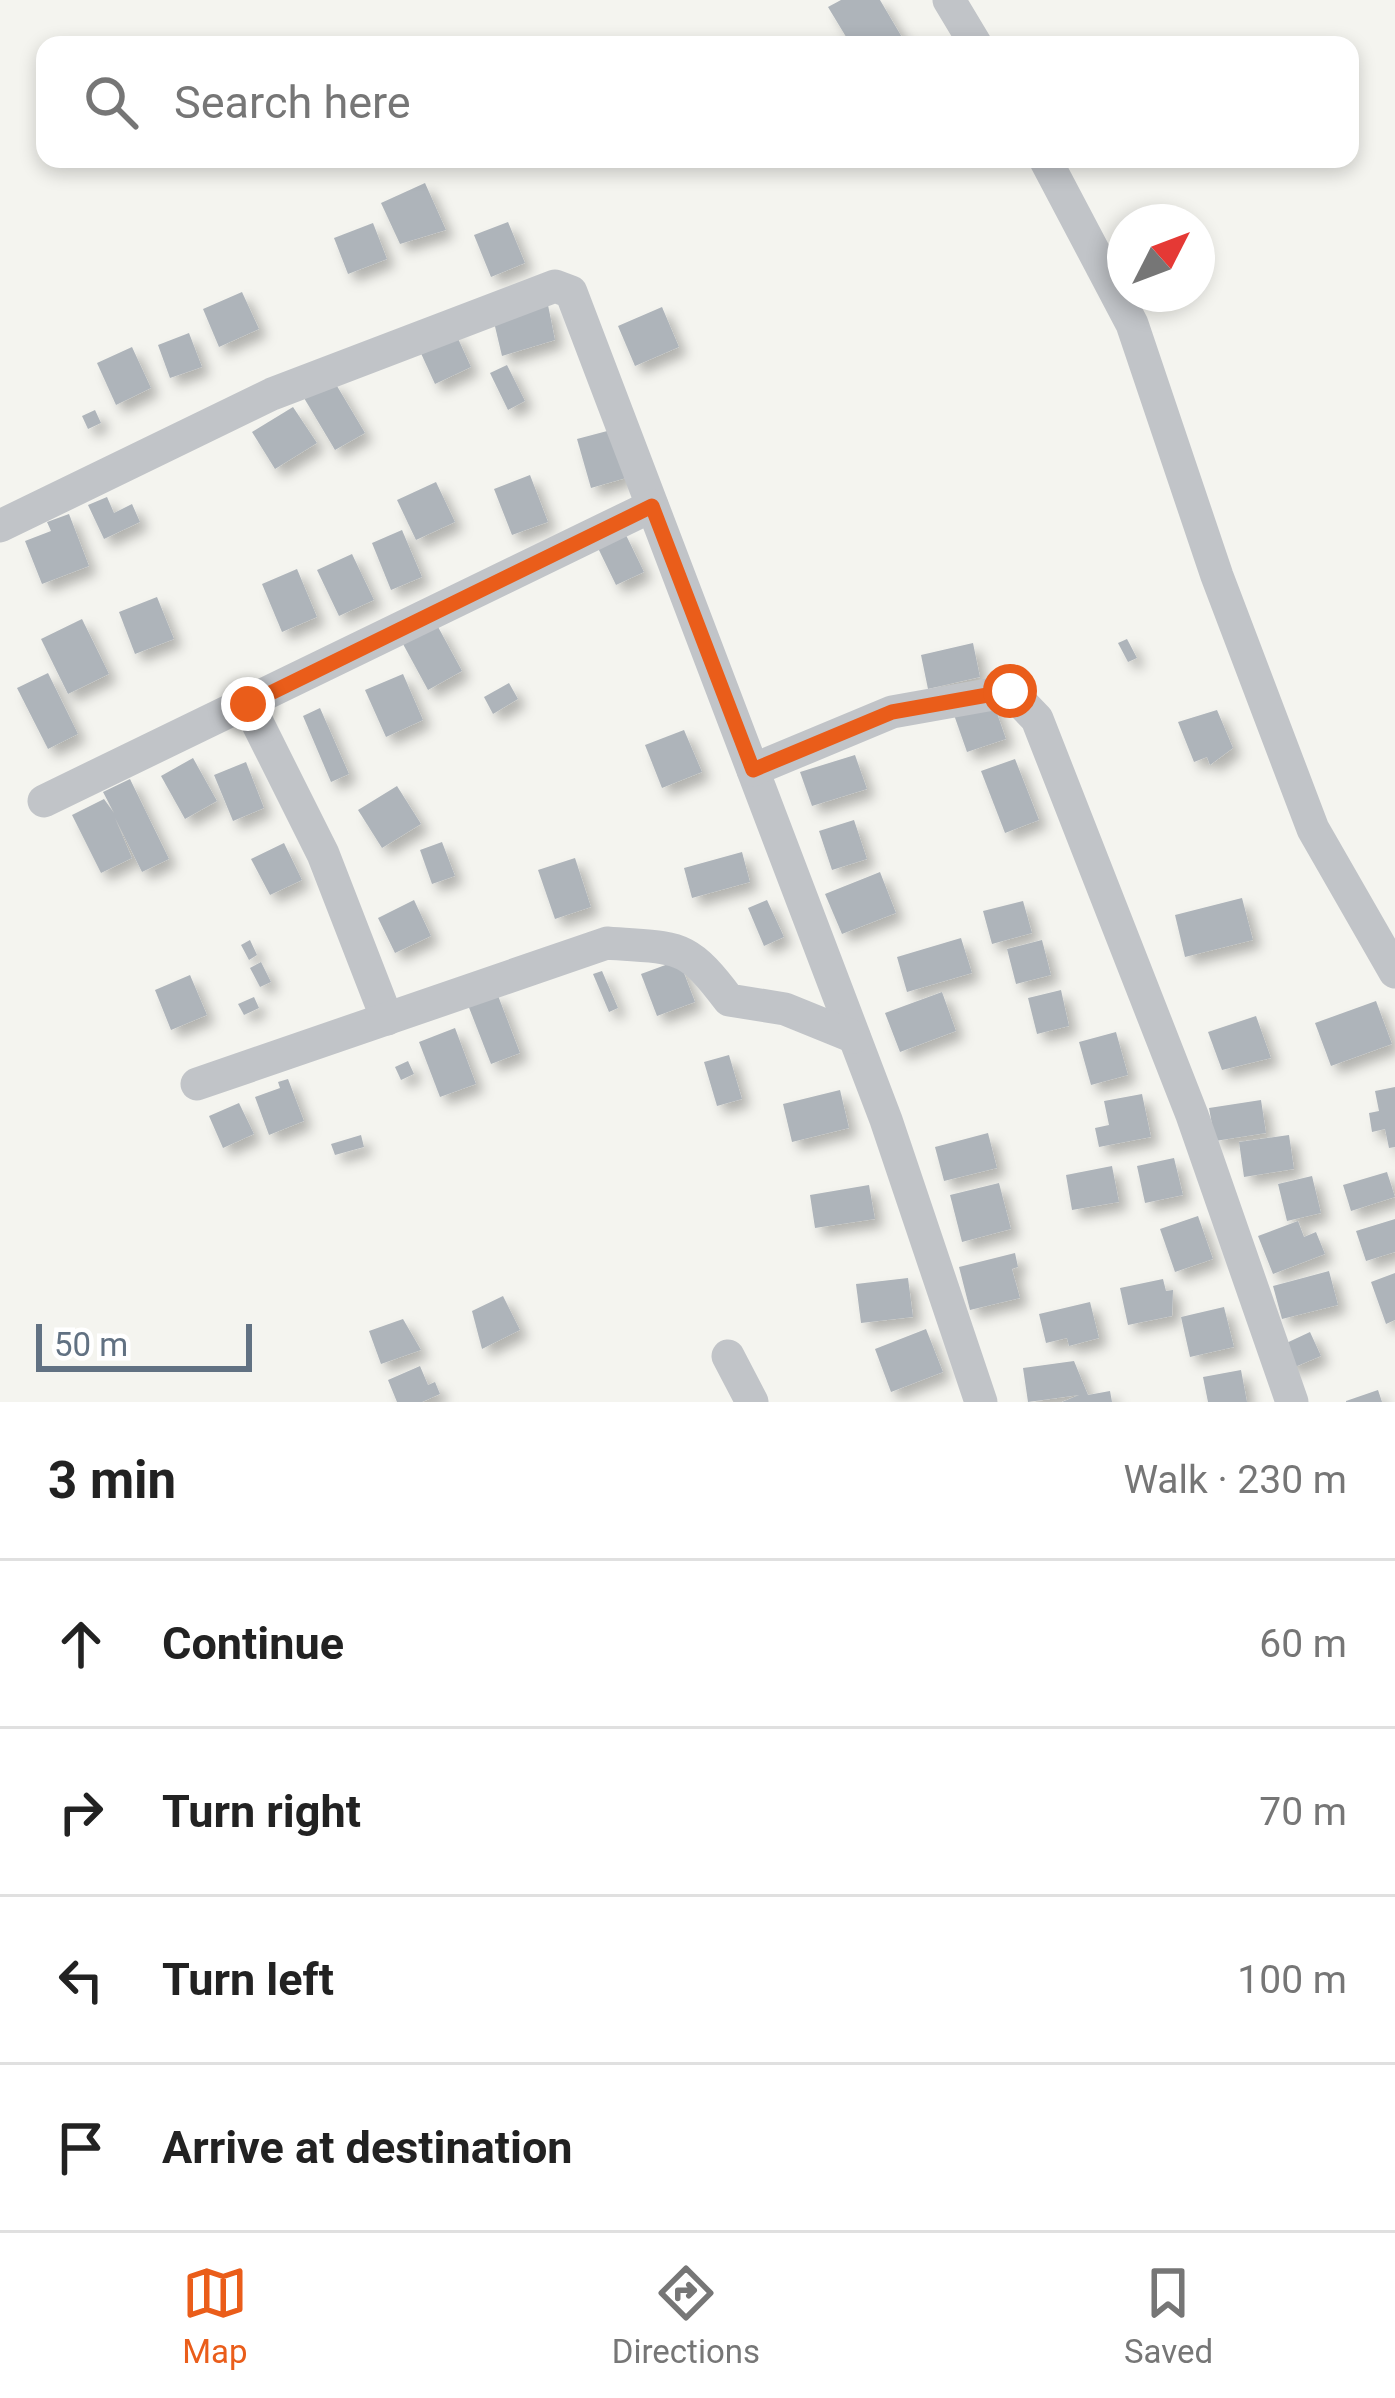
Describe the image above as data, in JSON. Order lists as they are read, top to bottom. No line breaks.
{"scale_bar":"50 m","north":"top right","page":{"search":"Search here","scale":"50 m","heading":["3 min","Walk · 230 m"],"list":[["Continue","60 m"],["Turn right","70 m"],["Turn left","100 m"],"Arrive at destination"],"nav":["Map","Directions","Saved"]}}
